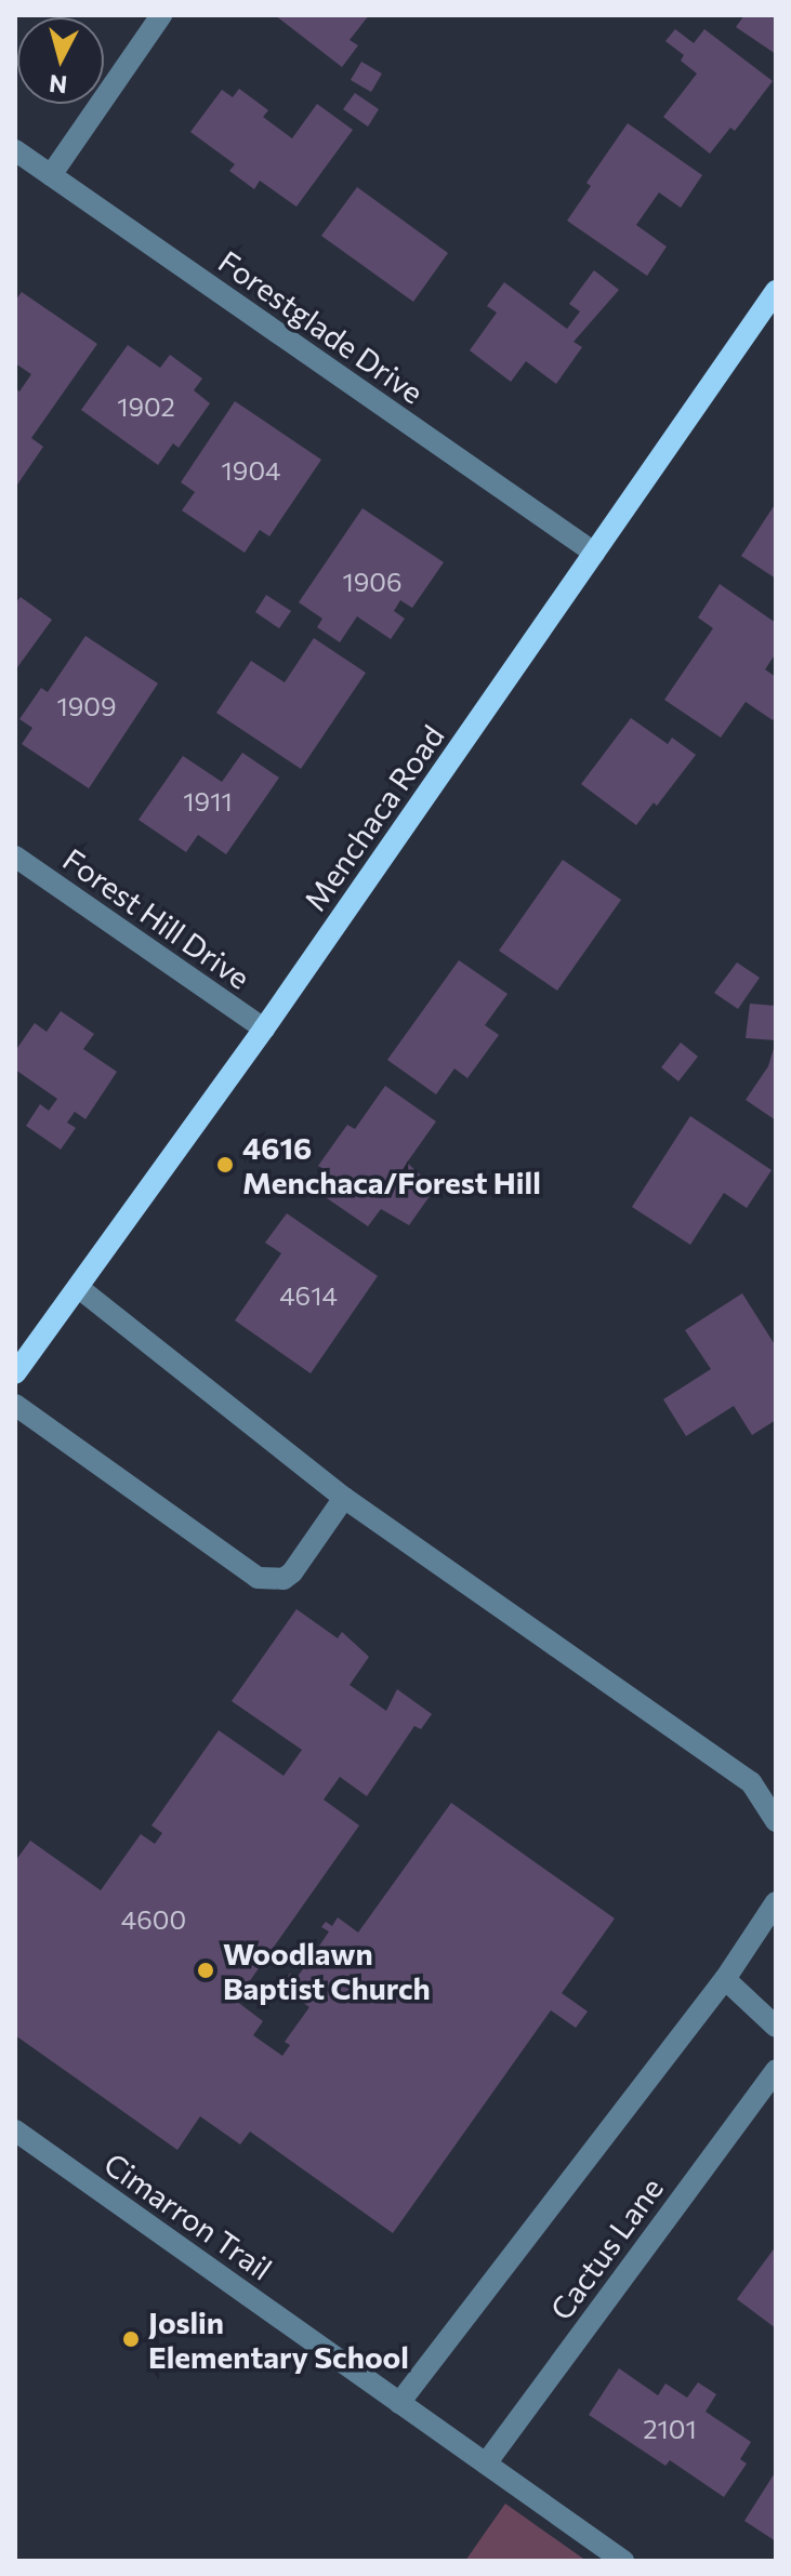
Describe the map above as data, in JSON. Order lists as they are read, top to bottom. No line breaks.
{"streets":{"main road":["Menchaca Road"],"street":["Forestglade Drive","Forest Hill Drive","Cimarron Trail","Cactus Lane"]},"crossings":[["Forestglade Drive","Menchaca Road"],["Menchaca Road","Forest Hill Drive"],["Cimarron Trail","Cactus Lane"]],"places":["4616 Menchaca/Forest Hill","Woodlawn Baptist Church","Joslin Elementary School"],"house_numbers":["1902","1904","1906","1909","1911","4614","4600","2101"],"north":"bottom"}
